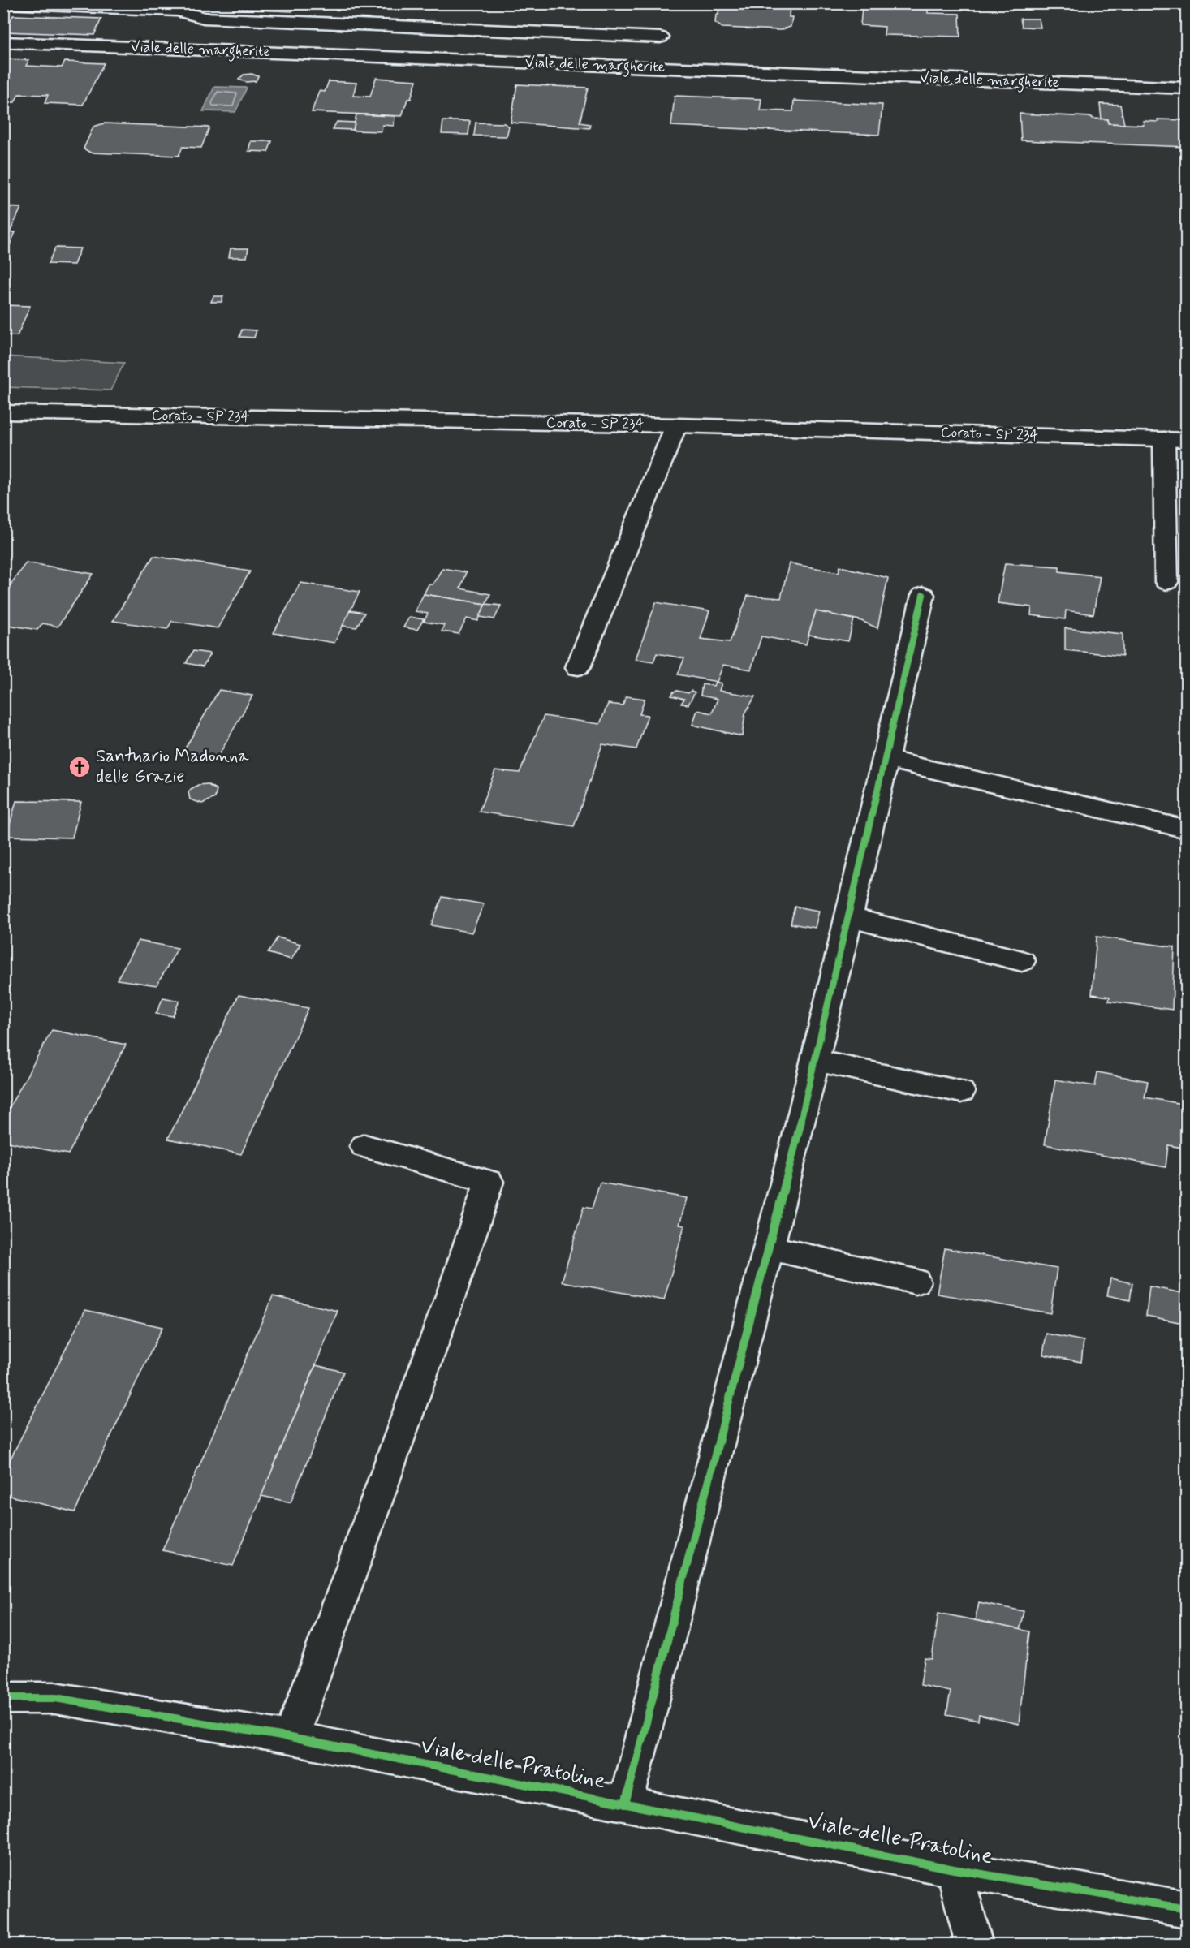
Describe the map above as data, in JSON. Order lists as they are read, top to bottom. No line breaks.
{"streets":{"street":["Viale delle margherite","Corato - SP 234","Viale delle Pratoline"]},"places":{"church":["Santuario Madonna delle Grazie"]}}
